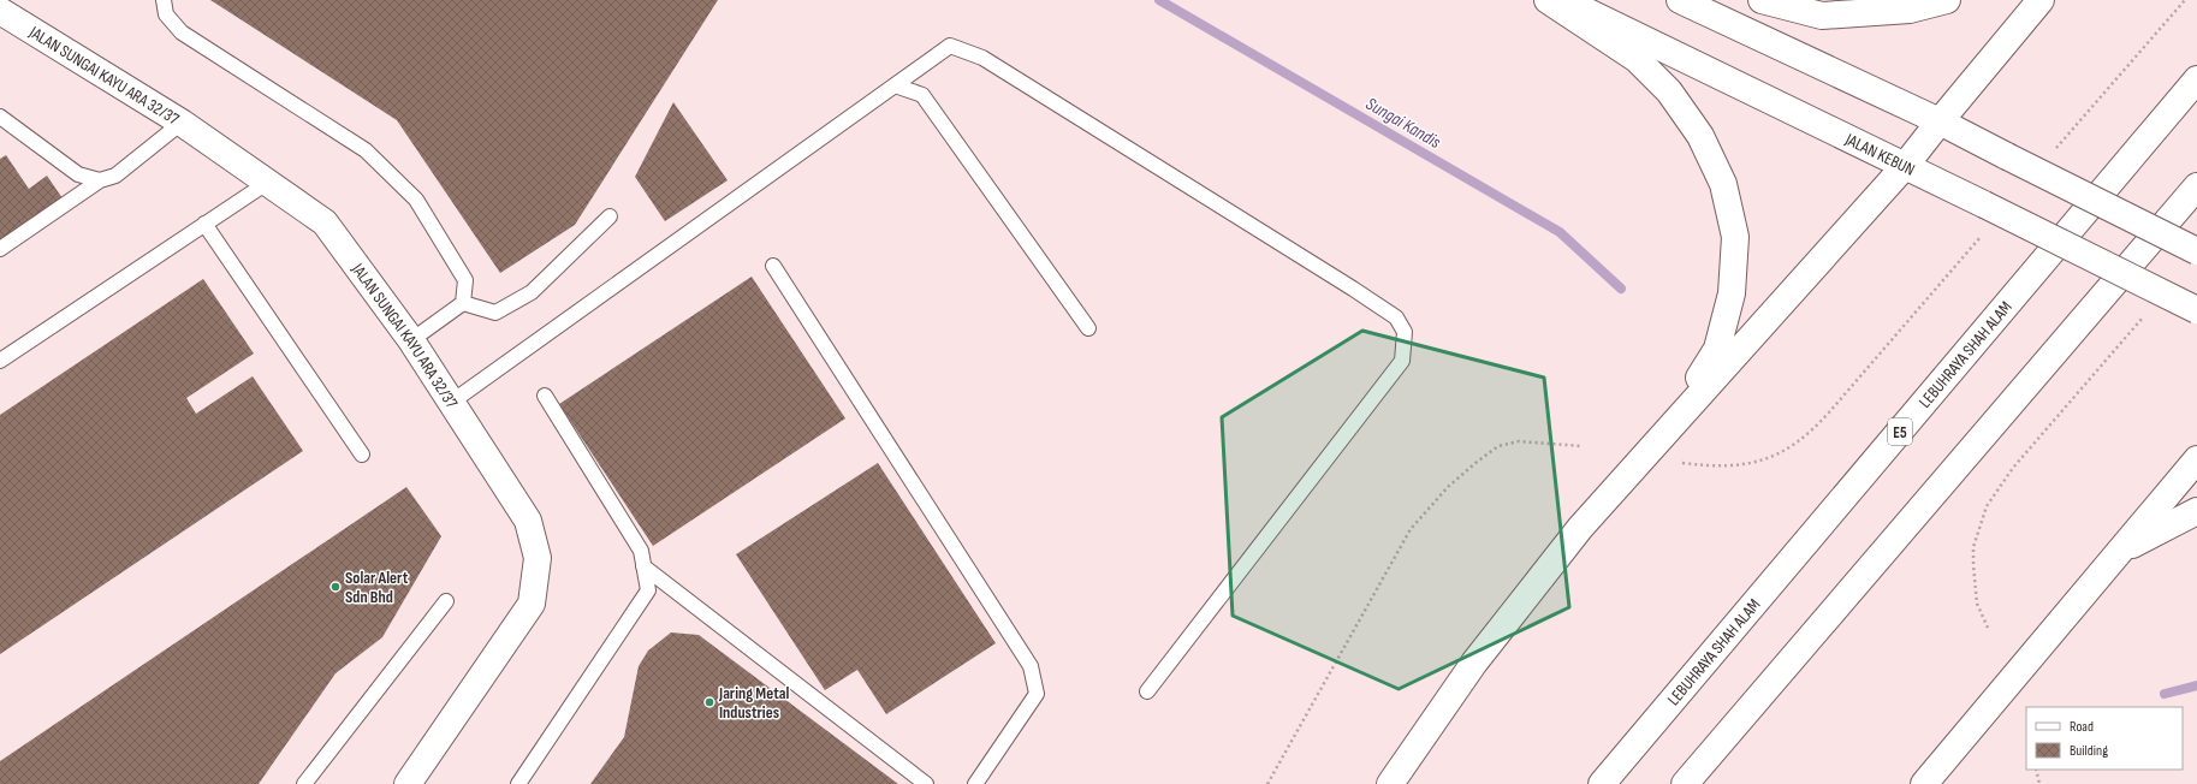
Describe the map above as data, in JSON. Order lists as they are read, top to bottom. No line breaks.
{"streets":{"main road":["JALAN SUNGAI KAYU ARA 32/37","JALAN KEBUN","LEBUHRAYA SHAH ALAM","E5"]},"water":["Sungai Kandis"],"places":["Solar Alert Sdn Bhd","Jaring Metal Industries"],"legend":["Road","Building"]}
